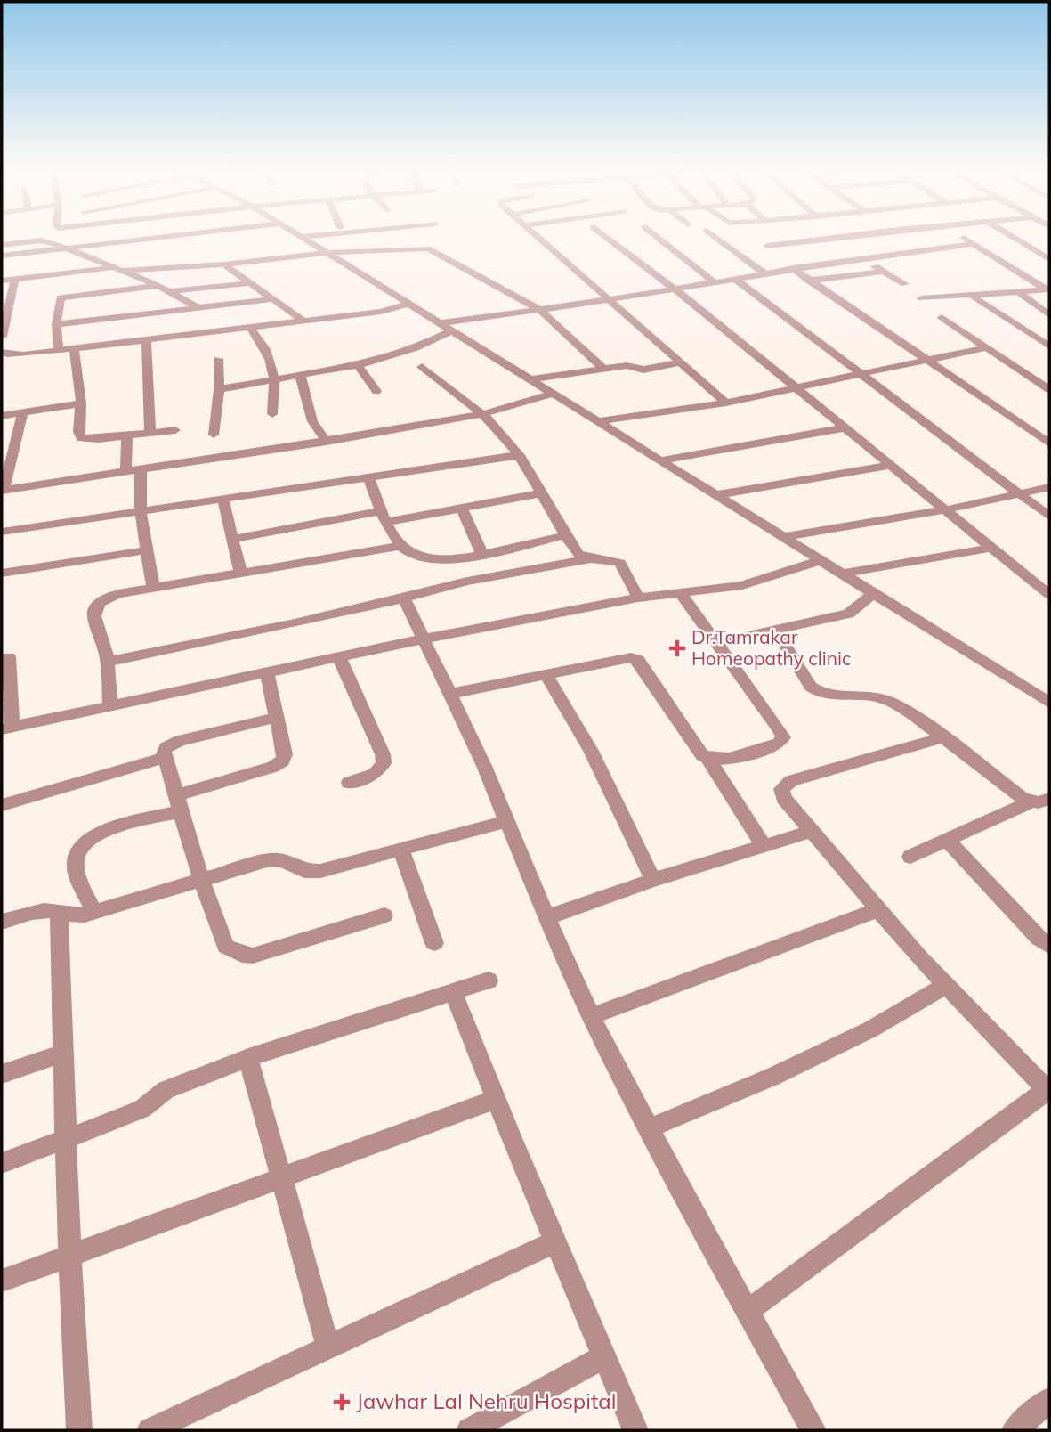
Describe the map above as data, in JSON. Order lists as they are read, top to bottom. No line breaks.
{"places":{"health":["Dr.Tamrakar Homeopathy clinic","Jawhar Lal Nehru Hospital"]}}
